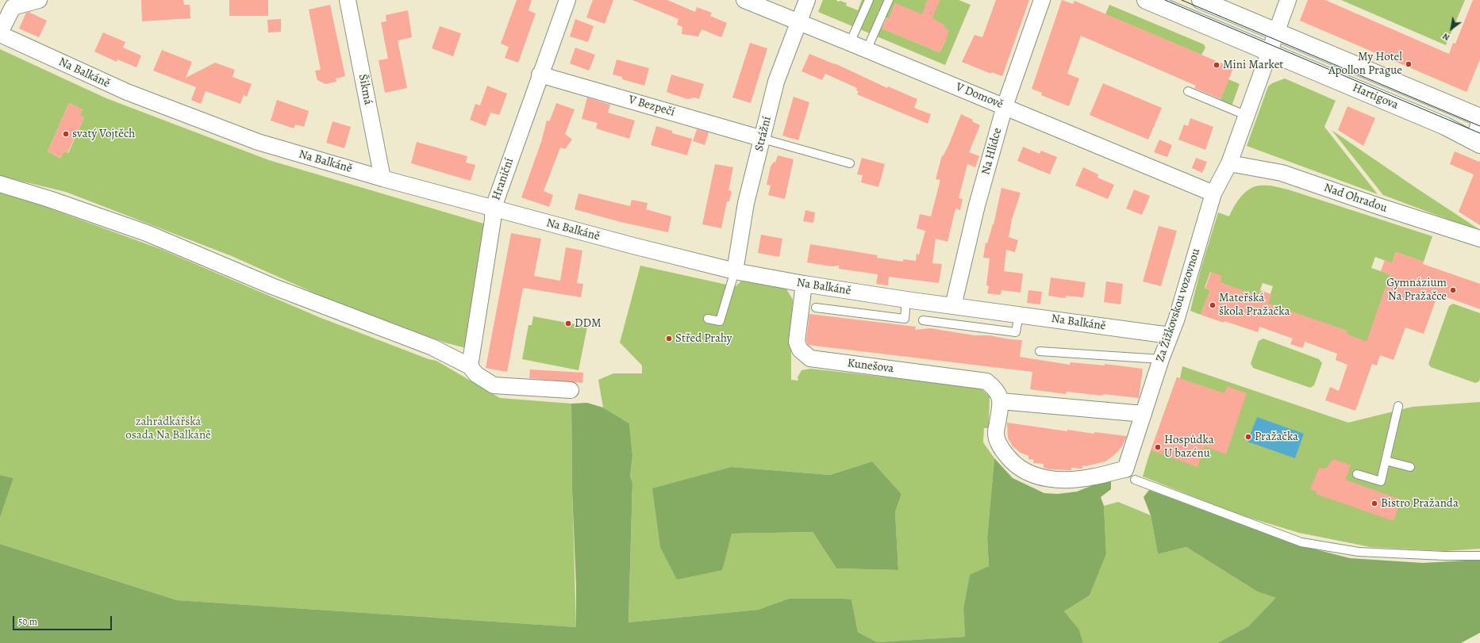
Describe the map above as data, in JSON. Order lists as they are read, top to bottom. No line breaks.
{"streets":{"main road":["Hartigova"],"street":["Na Balkáně","Šikmá","V Domově","V Bezpečí","Strážní","Na Hlídce","Hraniční","Nad Ohradou","Za Žižkovskou vozovnou","Kunešova"]},"crossings":[["Na Balkáně","Šikmá"],["Na Balkáně","Strážní"],["Na Balkáně","Na Hlídce"],["Na Balkáně","Hraniční"],["Na Balkáně","Za Žižkovskou vozovnou"],["Na Balkáně","Kunešova"],["V Domově","Strážní"],["V Domově","Na Hlídce"],["V Domově","Za Žižkovskou vozovnou"],["Hartigova","Za Žižkovskou vozovnou"],["V Bezpečí","Strážní"],["V Bezpečí","Hraniční"],["Nad Ohradou","Za Žižkovskou vozovnou"]],"parks":["zahrádkářská osada Na Balkáně"],"places":["My Hotel Apollon Prague","Mini Market","svatý Vojtěch","Gymnázium Na Pražačce","Mateřská škola Pražačka","DDM","Střed Prahy","Pražačka","Hospůdka U bazénu","Bistro Pražanda"],"scale_bar":"50 m","north":"bottom left"}
